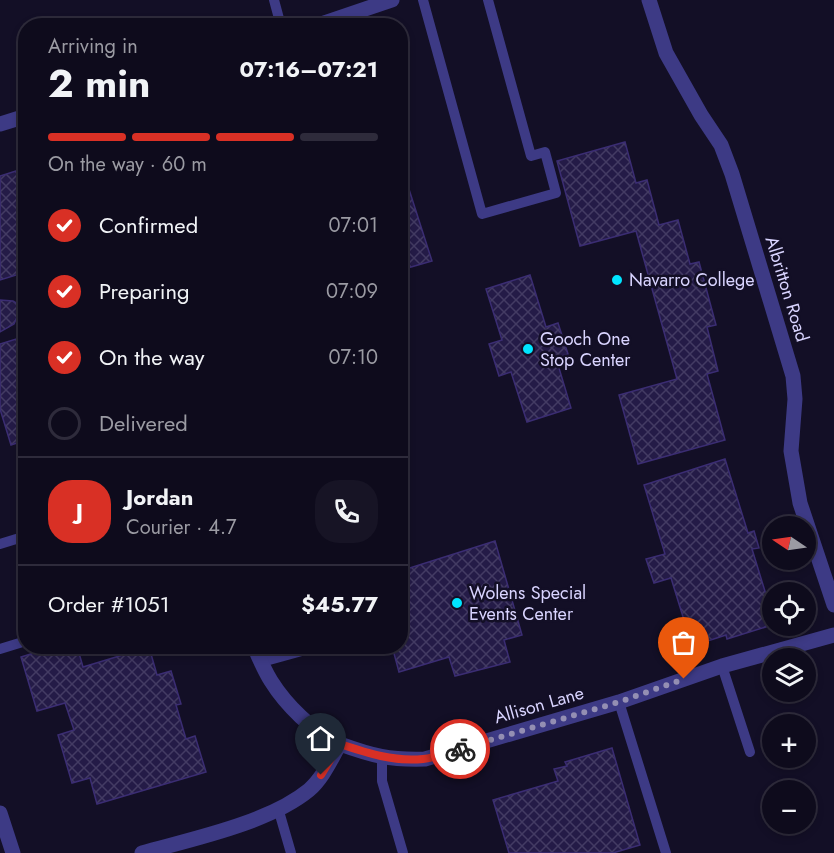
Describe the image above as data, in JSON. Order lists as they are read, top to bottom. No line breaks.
{"streets":{"street":["Albritton Road","Allison Lane"]},"places":["Navarro College","Gooch One Stop Center","Wolens Special Events Center"],"north":"left","page":{"heading":["2 min","Arriving in","07:16–07:21"],"panel":["Jordan","Courier · 4.7","Order #1051","$45.77"],"bar":"On the way · 60 m","list":[["Confirmed","07:01"],["Preparing","07:09"],["On the way","07:10"],"Delivered"],"round":"J","map_buttons":["+","−"]}}
